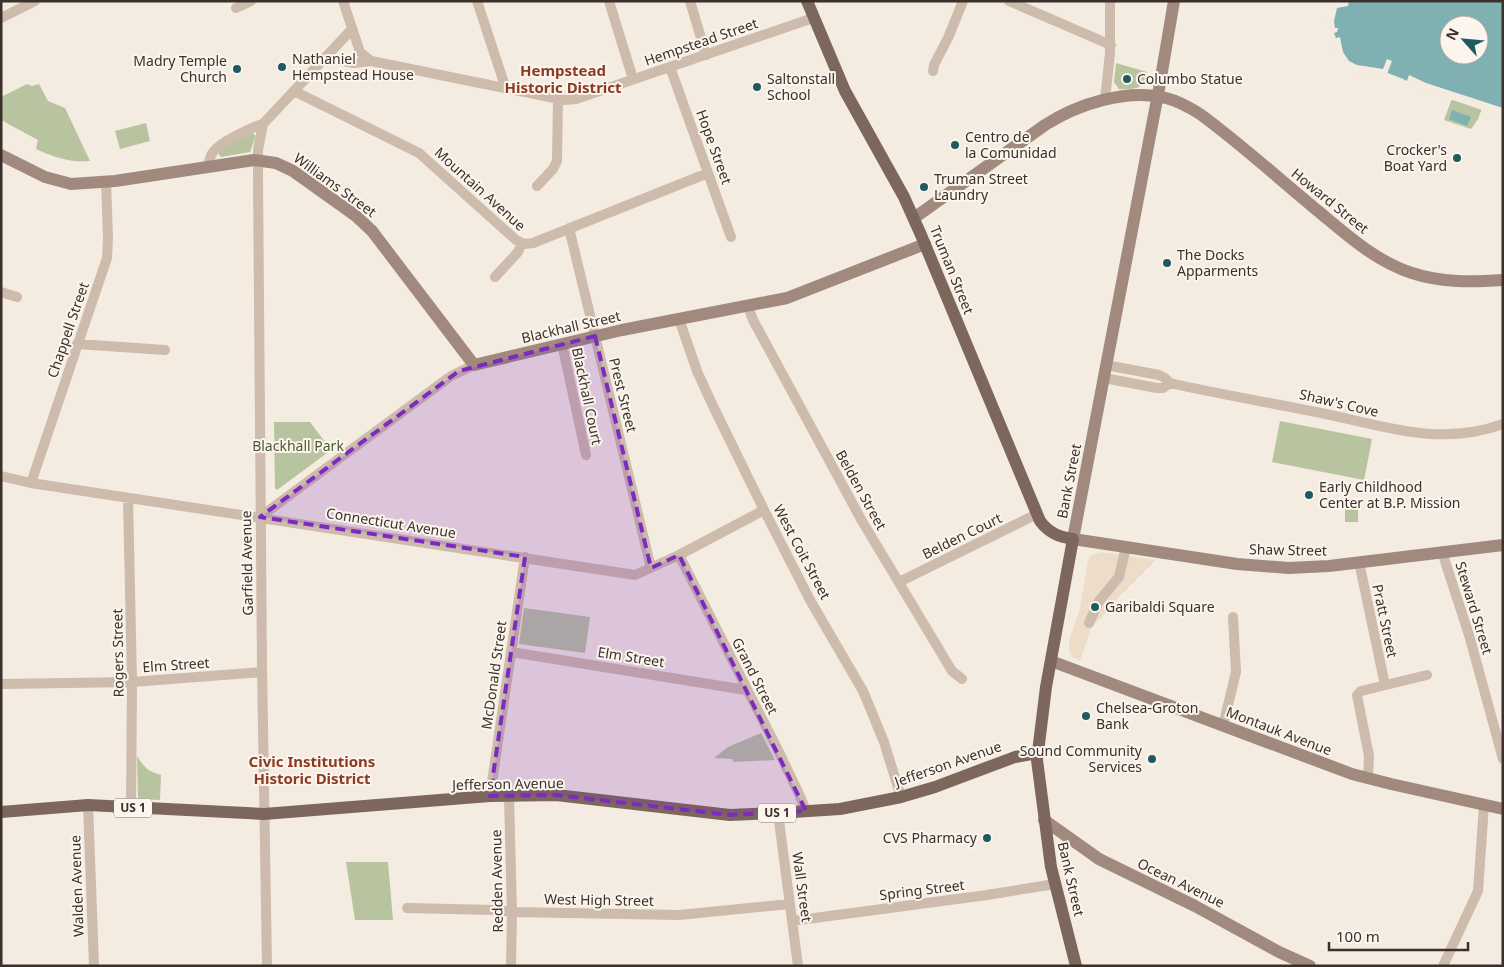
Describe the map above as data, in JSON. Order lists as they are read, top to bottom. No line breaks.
{"streets":{"main road":["Truman Street","Bank Street","Jefferson Avenue","US 1"],"street":["Hempstead Street","Hope Street","Williams Street","Mountain Avenue","Howard Street","Blackhall Street","Chappell Street","Prest Street","Blackhall Court","Shaw's Cove","Belden Street","Connecticut Avenue","Belden Court","Shaw Street","West Coit Street","Garfield Avenue","Steward Street","Pratt Street","Rogers Street","Elm Street","McDonald Street","Grand Street","Montauk Avenue","Redden Avenue","Ocean Avenue","Walden Avenue","Wall Street","Spring Street","West High Street"]},"crossings":[["Hempstead Street","Hope Street"],["Hempstead Street","Truman Street"],["Hope Street","Mountain Avenue"],["Williams Street","Blackhall Street"],["Williams Street","Chappell Street"],["Williams Street","Garfield Avenue"],["Mountain Avenue","Prest Street"],["Howard Street","Truman Street"],["Howard Street","Bank Street"],["Truman Street","Blackhall Street"],["Truman Street","Bank Street"],["Truman Street","Belden Court"],["Truman Street","Shaw Street"],["Blackhall Street","Prest Street"],["Blackhall Street","Blackhall Court"],["Blackhall Street","Belden Street"],["Blackhall Street","Connecticut Avenue"],["Blackhall Street","West Coit Street"],["Blackhall Street","Garfield Avenue"],["Chappell Street","Connecticut Avenue"],["Prest Street","Connecticut Avenue"],["Shaw's Cove","Bank Street"],["Bank Street","Shaw Street"],["Bank Street","Montauk Avenue"],["Bank Street","Jefferson Avenue"],["Bank Street","Ocean Avenue"],["Bank Street","Spring Street"],["Belden Street","Belden Court"],["Connecticut Avenue","West Coit Street"],["Connecticut Avenue","Garfield Avenue"],["Connecticut Avenue","Rogers Street"],["Connecticut Avenue","McDonald Street"],["Connecticut Avenue","Grand Street"],["Shaw Street","Steward Street"],["Shaw Street","Pratt Street"],["West Coit Street","Jefferson Avenue"],["Garfield Avenue","Elm Street"],["Garfield Avenue","Jefferson Avenue"],["Rogers Street","Elm Street"],["Rogers Street","Jefferson Avenue"],["Elm Street","McDonald Street"],["Elm Street","Grand Street"],["McDonald Street","Jefferson Avenue"],["Grand Street","Jefferson Avenue"],["Jefferson Avenue","Redden Avenue"],["Jefferson Avenue","Walden Avenue"],["Jefferson Avenue","Wall Street"],["Redden Avenue","West High Street"],["Wall Street","Spring Street"],["Wall Street","West High Street"]],"districts":["Hempstead Historic District","Civic Institutions Historic District"],"parks":["Blackhall Park"],"places":["Nathaniel Hempstead House","Madry Temple Church","Columbo Statue","Saltonstall School","Centro de la Comunidad","Crocker's Boat Yard","Truman Street Laundry","The Docks Apparments","Early Childhood Center at B.P. Mission","Garibaldi Square","Chelsea-Groton Bank","Sound Community Services","CVS Pharmacy"],"scale_bar":"100 m","north":"top left"}
